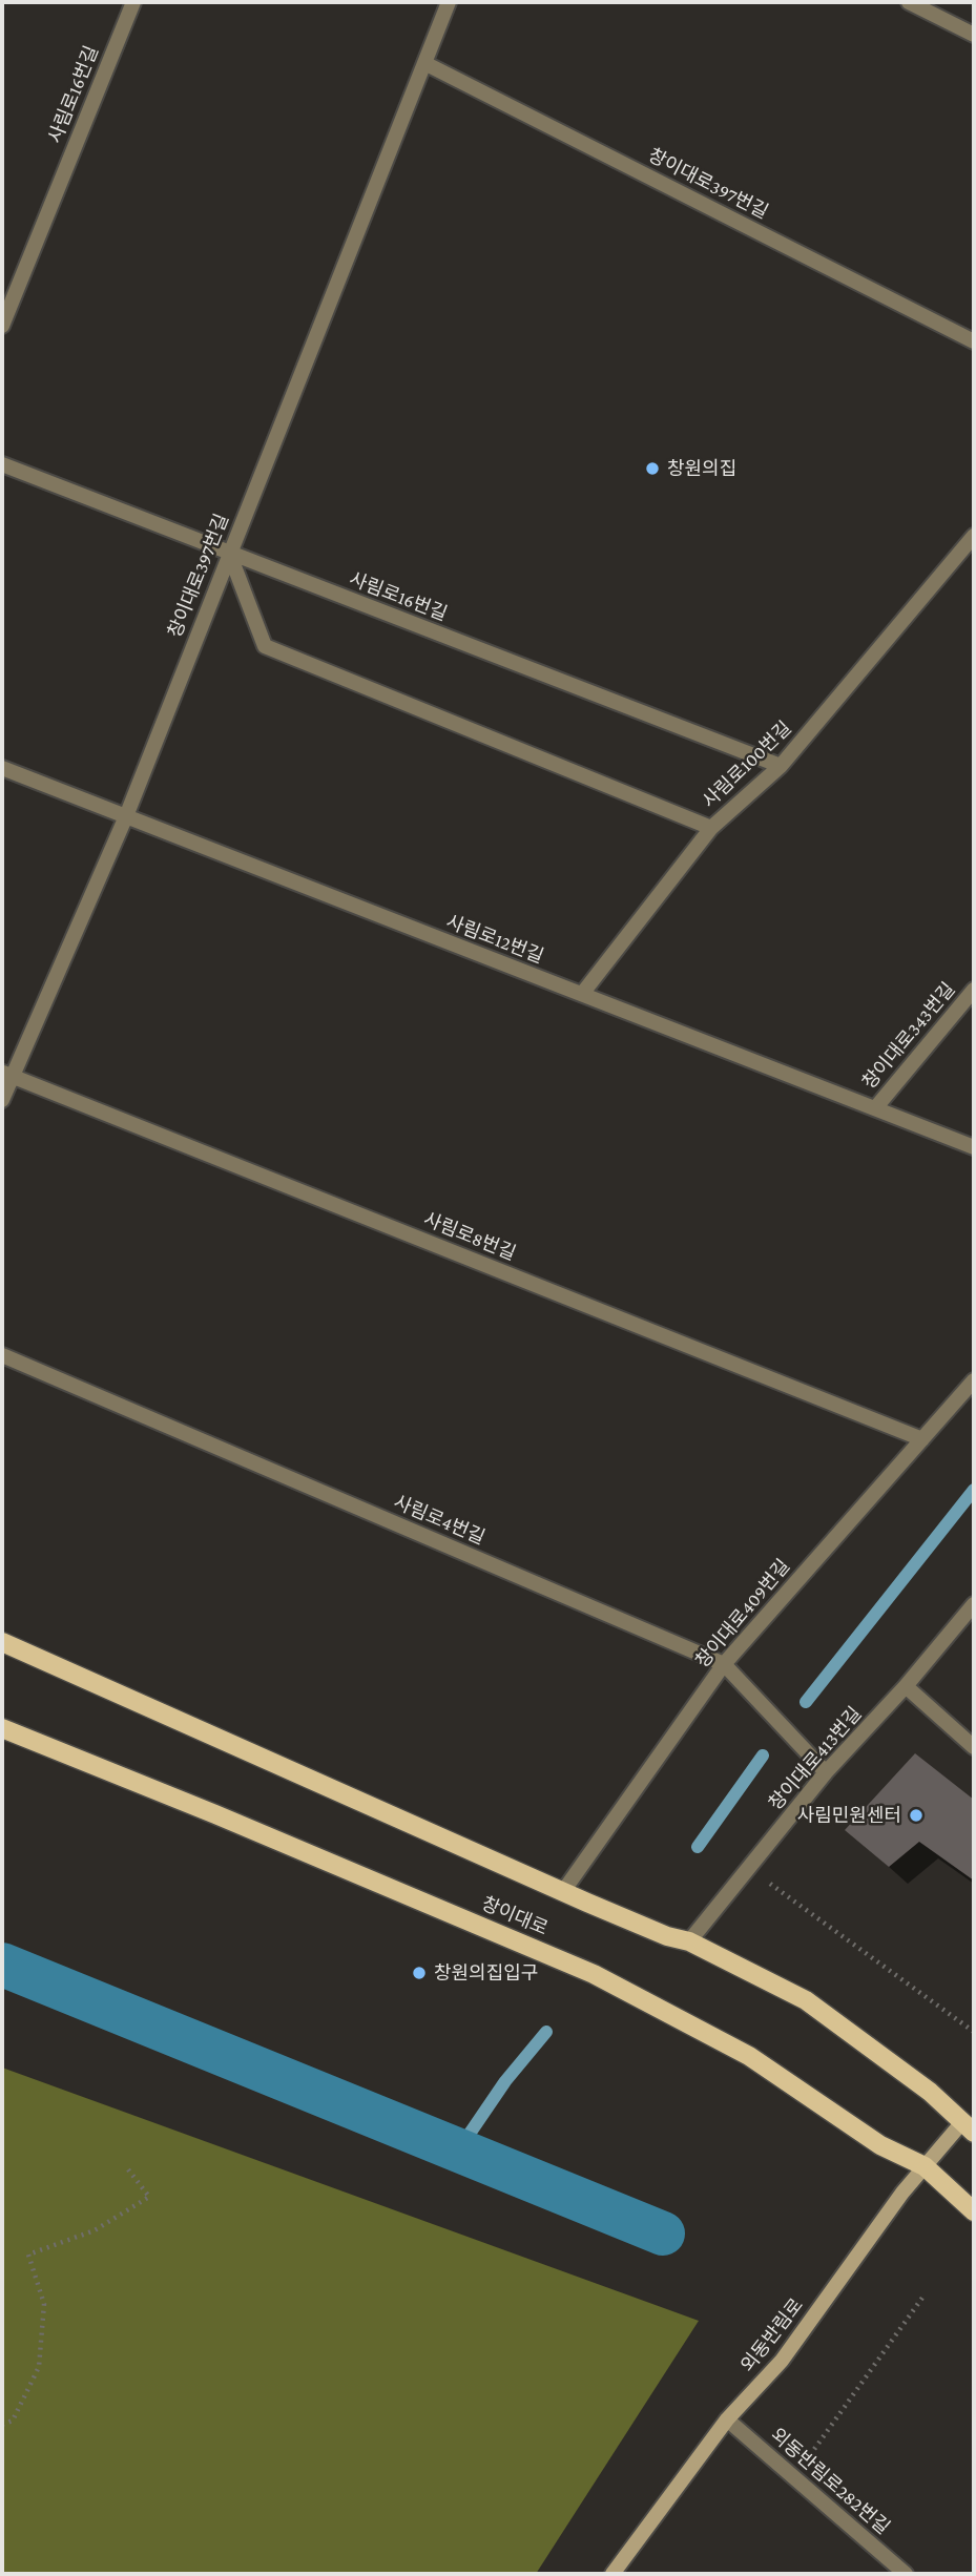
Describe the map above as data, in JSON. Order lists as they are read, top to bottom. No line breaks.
{"streets":{"main road":["창이대로","외동반림로"],"street":["사림로16번길","창이대로397번길","사림로100번길","사림로12번길","창이대로343번길","사림로8번길","사림로4번길","창이대로409번길","창이대로413번길","외동반림로282번길"]},"crossings":[["사림로16번길","창이대로397번길"],["사림로16번길","사림로100번길"],["창이대로397번길","사림로12번길"],["창이대로397번길","사림로8번길"],["사림로100번길","사림로12번길"],["사림로12번길","창이대로343번길"],["사림로8번길","창이대로409번길"],["사림로4번길","창이대로409번길"],["사림로4번길","창이대로413번길"],["창이대로","외동반림로"],["외동반림로","외동반림로282번길"]],"places":["창원의집","사림민원센터","창원의집입구"]}
